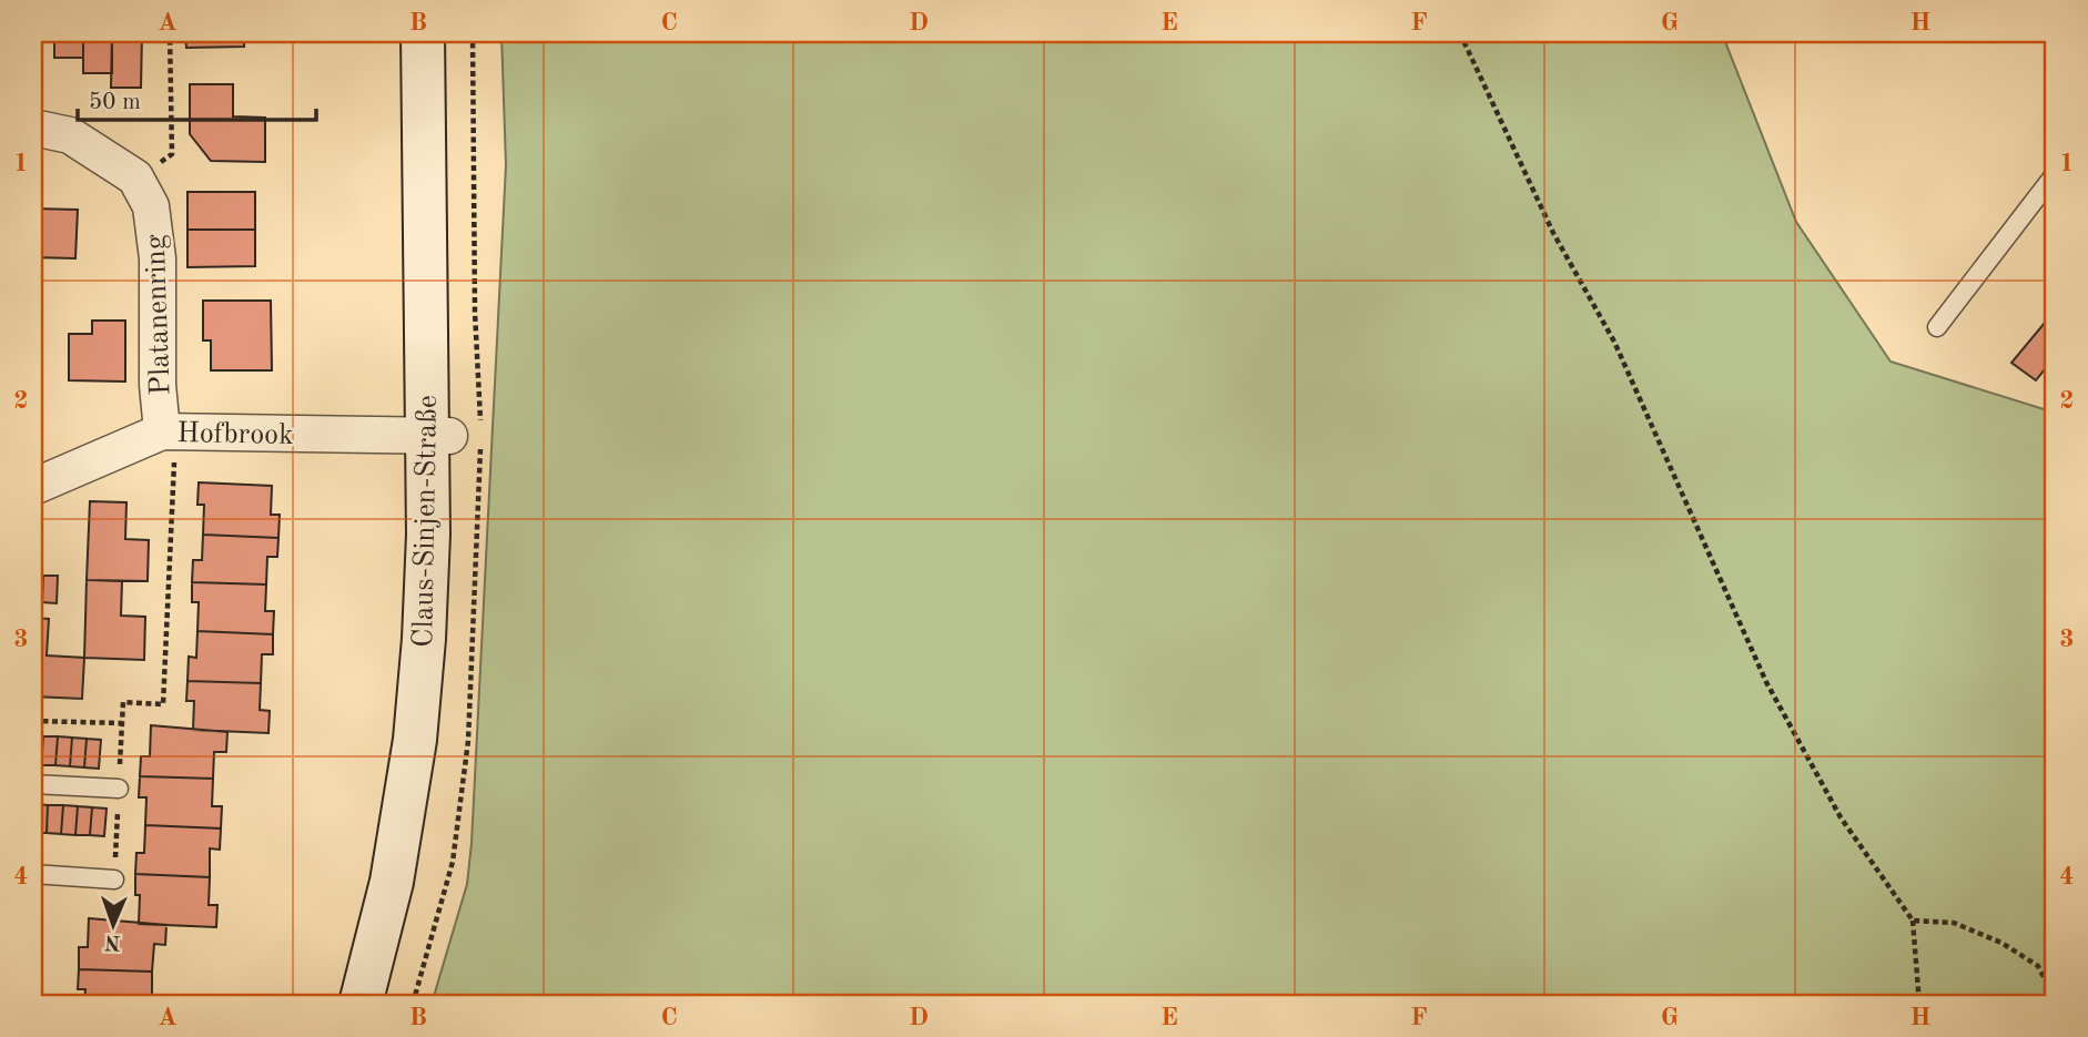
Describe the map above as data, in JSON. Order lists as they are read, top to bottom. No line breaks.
{"streets":{"street":["Platanenring","Hofbrook","Claus-Sinjen-Straße"]},"crossings":[["Platanenring","Hofbrook"],["Hofbrook","Claus-Sinjen-Straße"]],"scale_bar":"50 m","north":"bottom","grid":{"columns":["A","B","C","D","E","F","G","H"],"rows":["1","2","3","4"]}}
